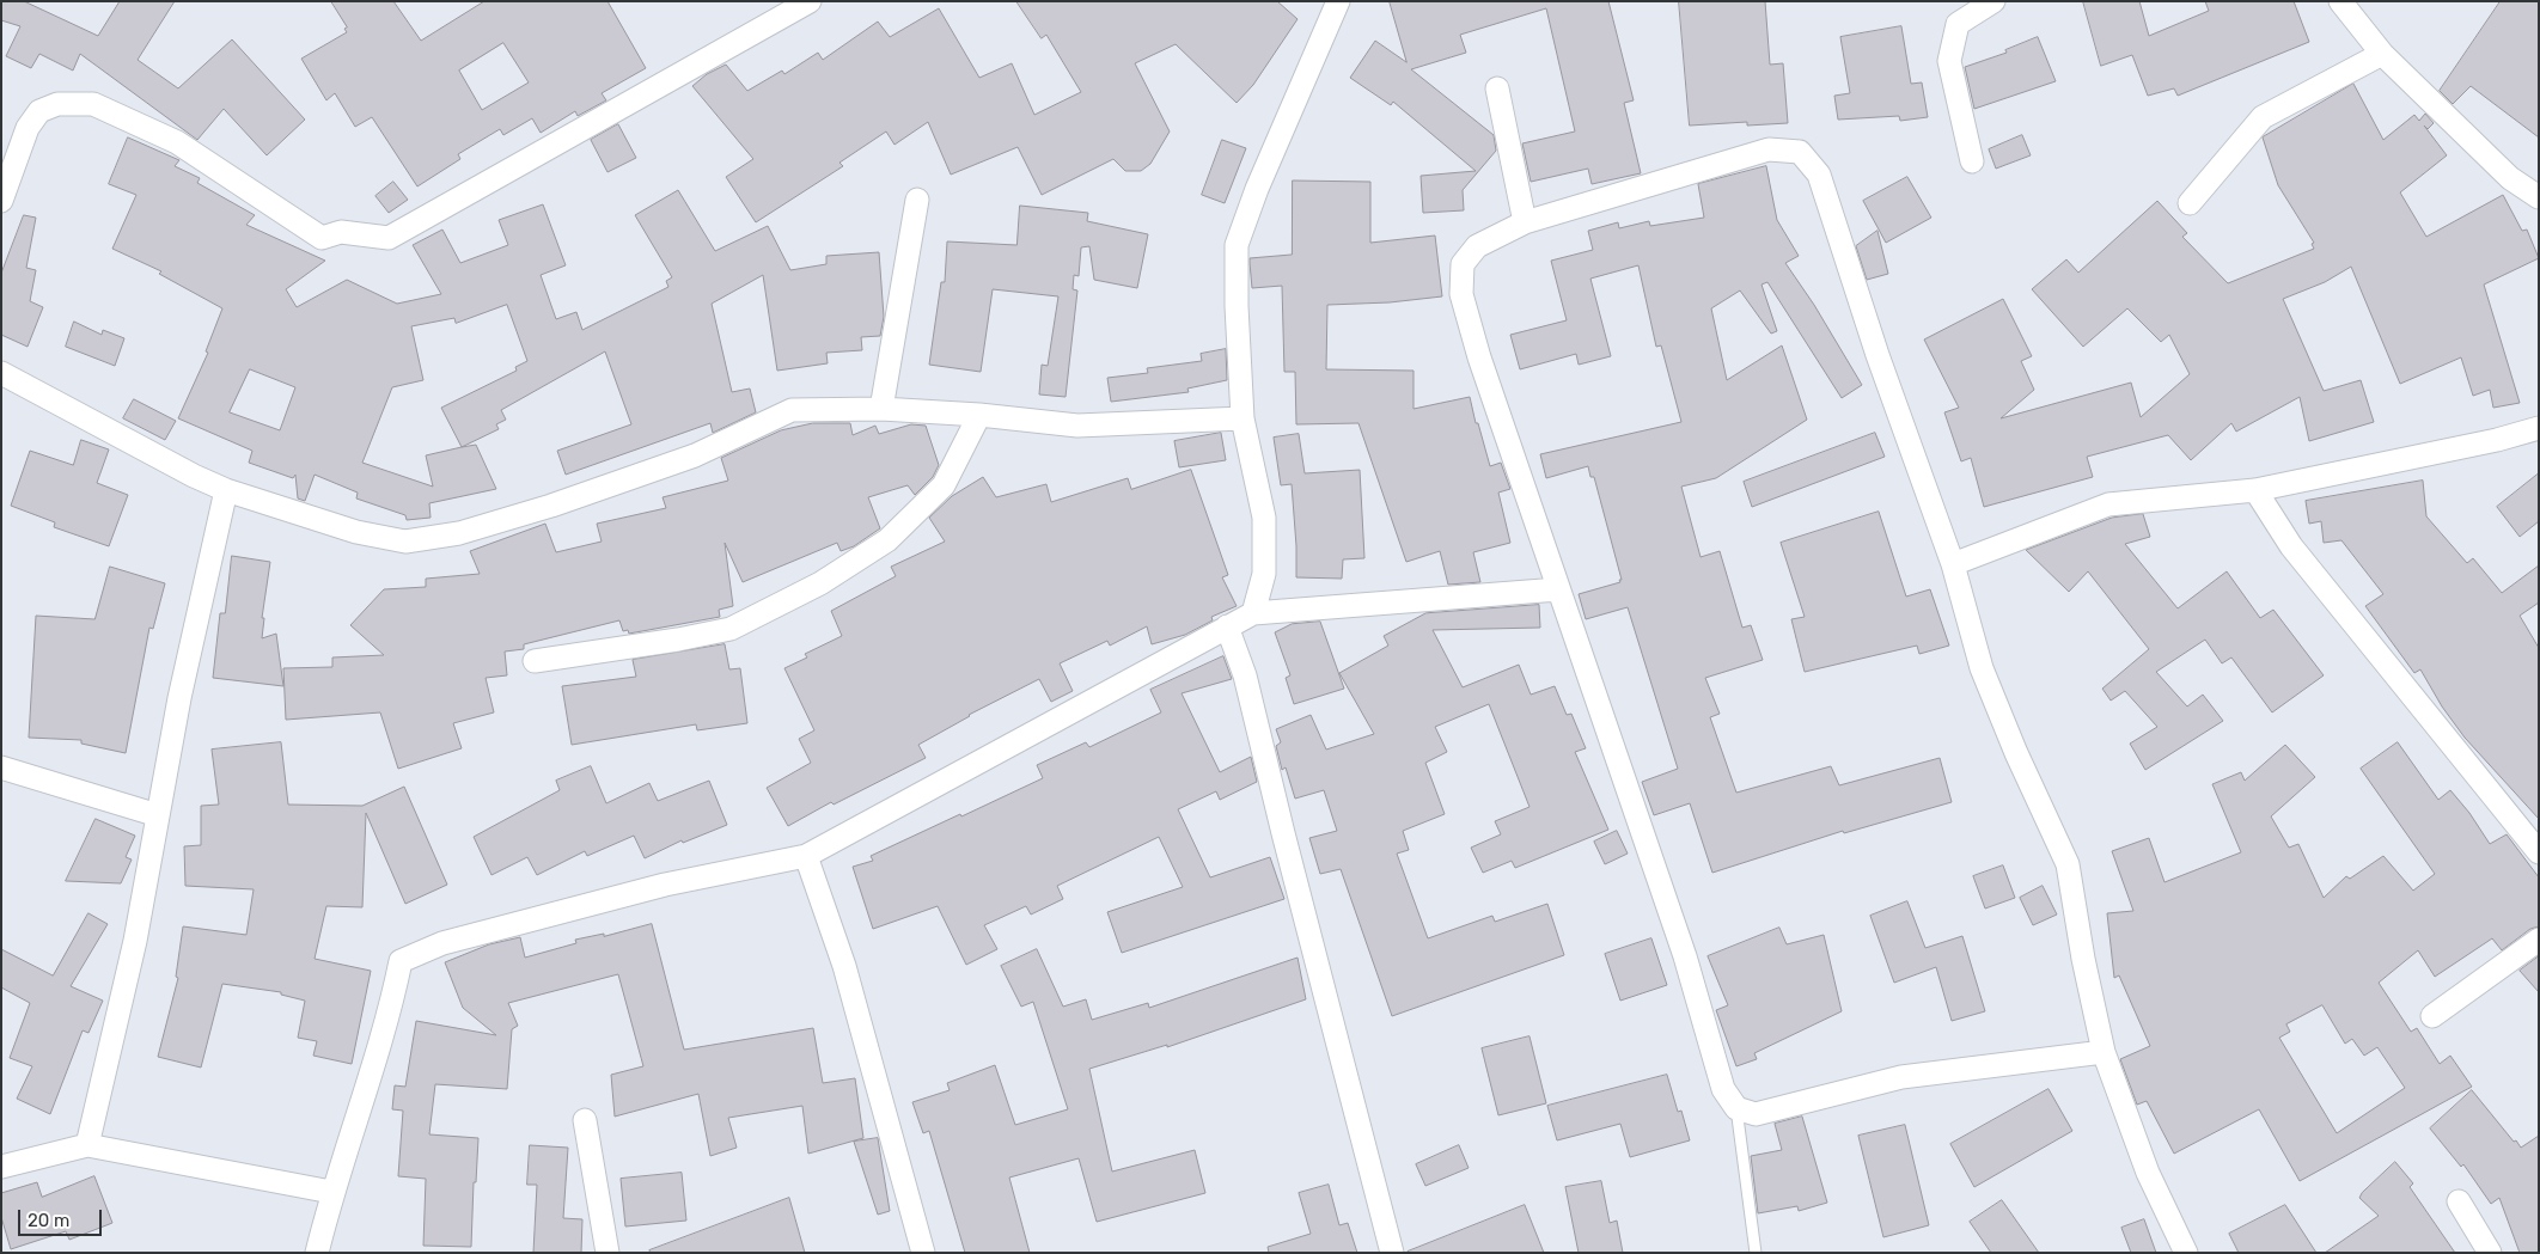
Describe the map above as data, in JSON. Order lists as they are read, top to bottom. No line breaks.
{"scale_bar":"20 m"}
